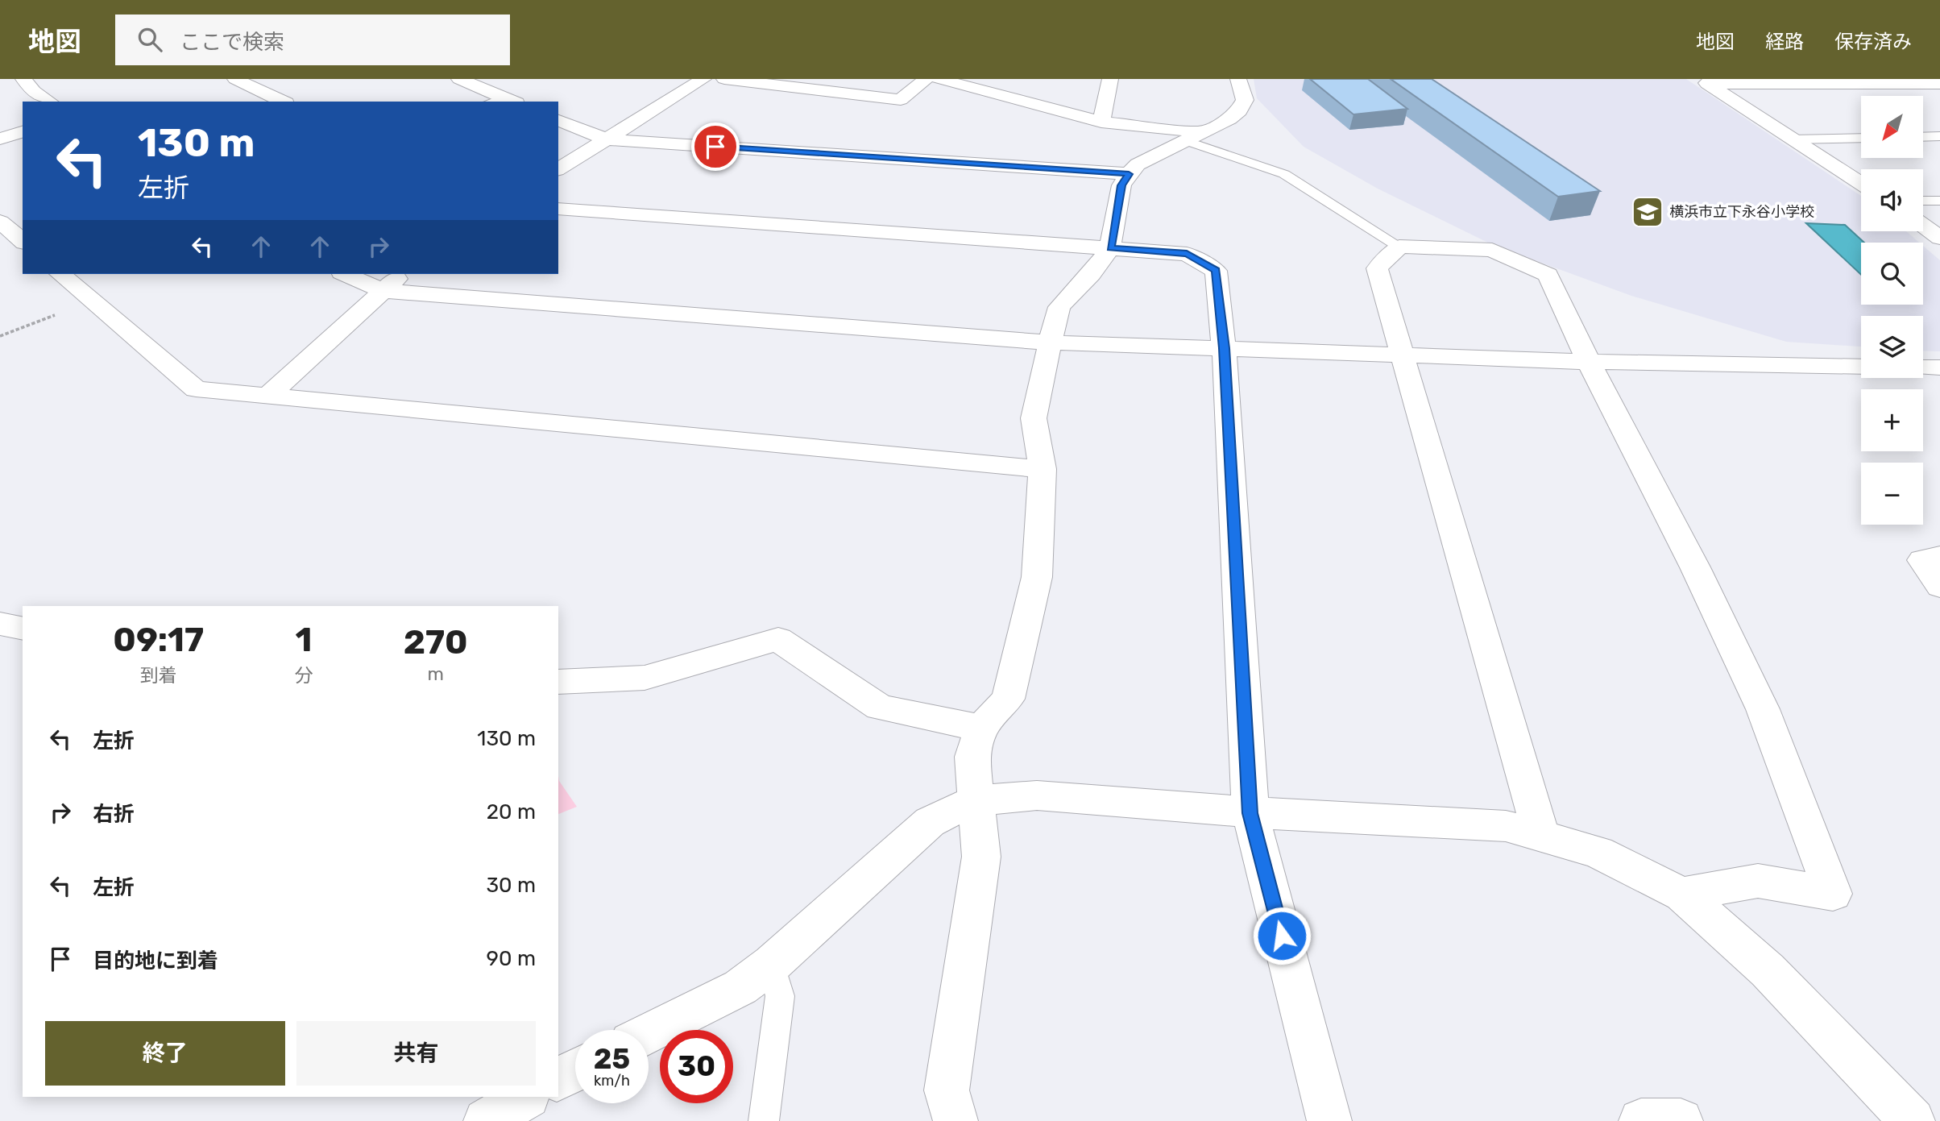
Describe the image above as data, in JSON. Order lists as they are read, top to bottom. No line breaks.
{"places":{"school or university":["横浜市立下永谷小学校"]},"north":"bottom left","page":{"header":"地図","search":"ここで検索","nav":["地図","経路","保存済み"],"map_buttons":["+","−"],"turn":["130 m","左折"],"eta":["09:17","到着","1","分","270","m"],"list":[{"name":"左折","value":"130 m"},{"name":"右折","value":"20 m"},{"name":"左折","value":"30 m"},{"name":"目的地に到着","value":"90 m"}],"buttons":["終了","共有"],"speed":"25 km/h","limit":"30"}}
